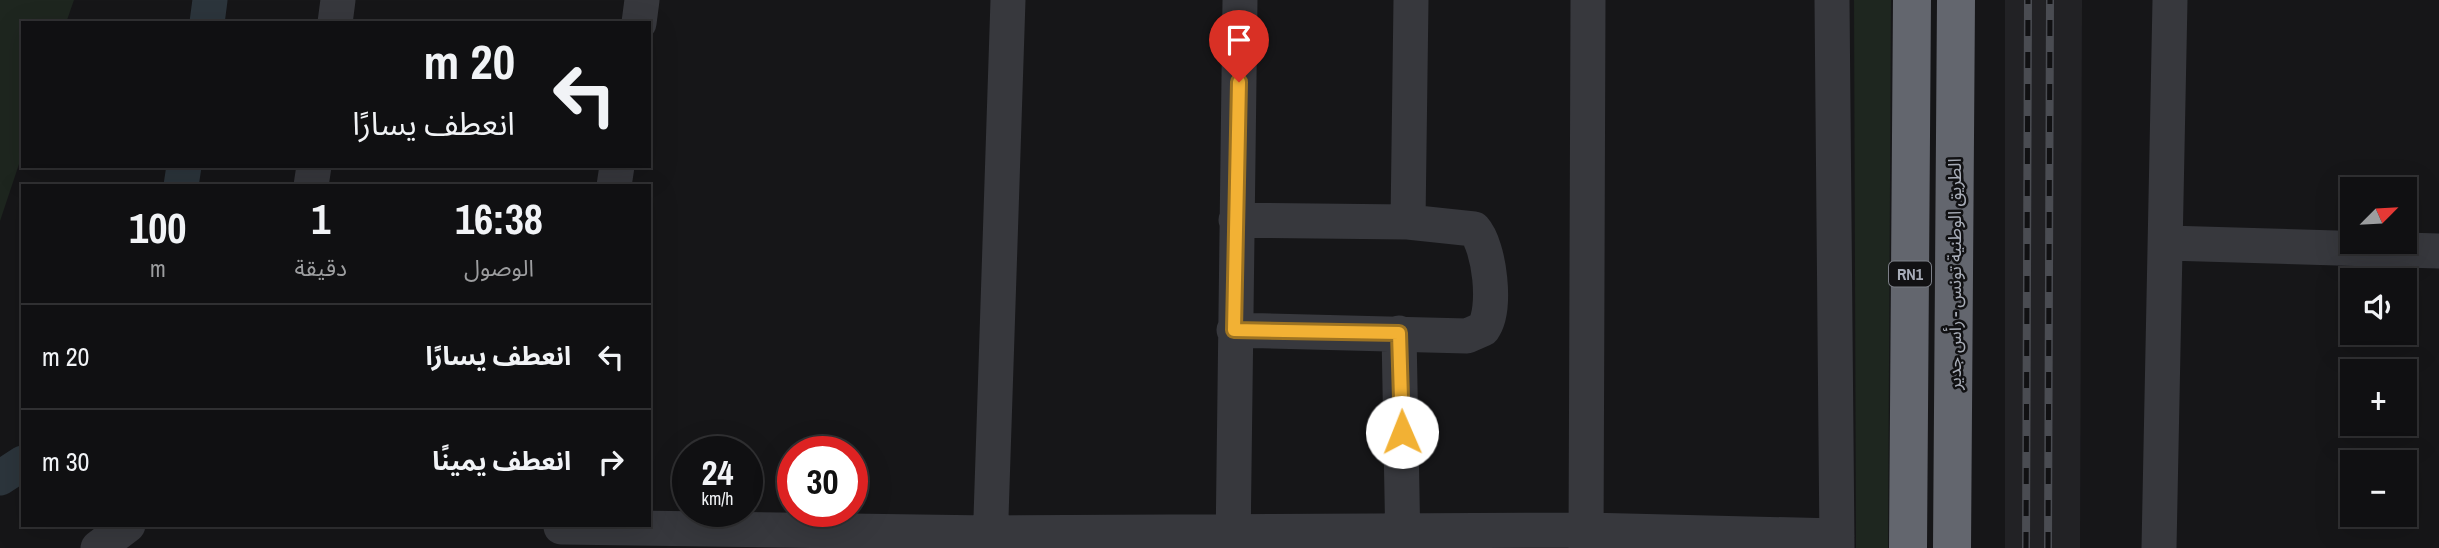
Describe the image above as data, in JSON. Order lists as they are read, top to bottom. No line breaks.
{"streets":{"highway":["RN1","الطريق الوطنية تونس - رأس جدير"]},"north":"top right","page":{"turn":["20 m","انعطف يسارًا"],"map_buttons":["+","−"],"eta":["16:38","الوصول","1","دقيقة","100","m"],"list":[{"name":"انعطف يسارًا","value":"20 m"},{"name":"انعطف يمينًا","value":"30 m"}],"speed":"24 km/h","limit":"30"}}
